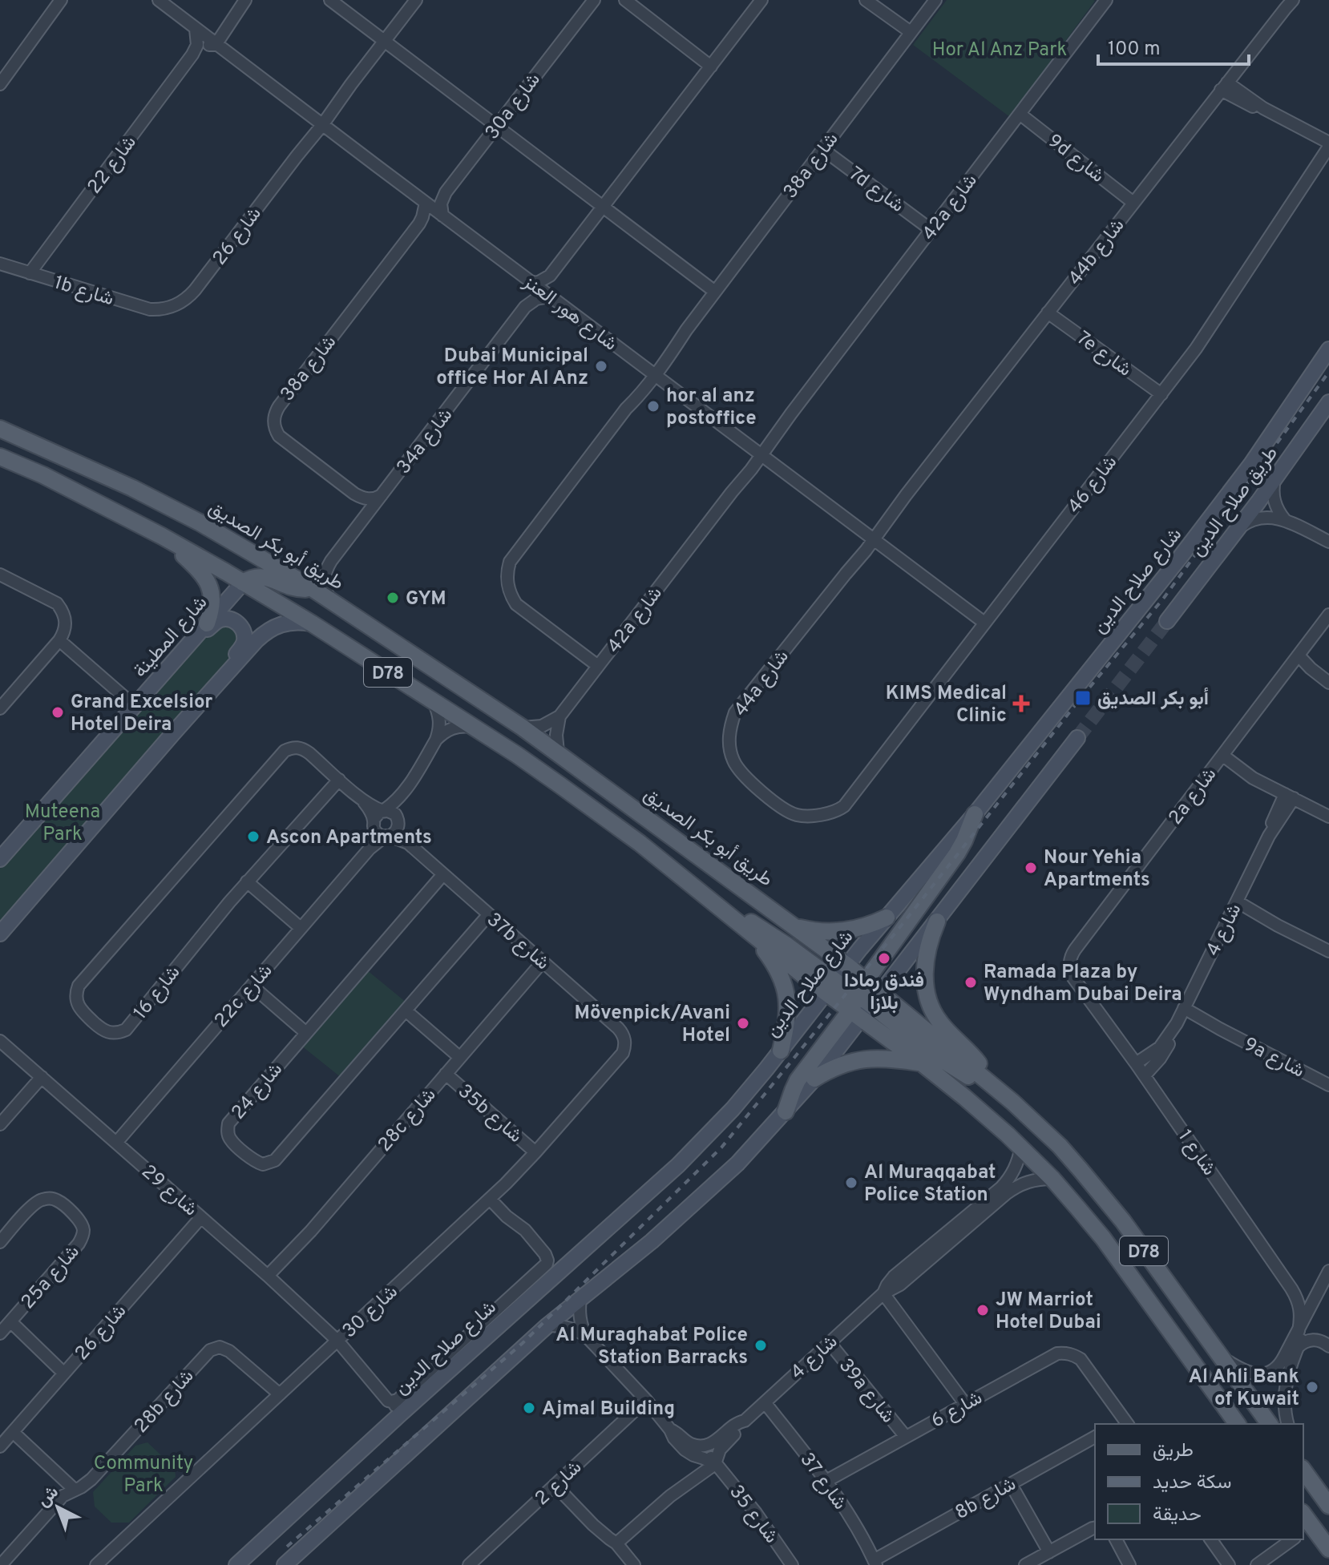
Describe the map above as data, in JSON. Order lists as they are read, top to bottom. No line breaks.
{"streets":{"main road":["طريق صلاح الدين","طريق أبو بكر الصديق","شارع صلاح الدين","شارع المطينة","D78"],"street":["30a شارع","9d شارع","شارع 22","38a شارع","7d شارع","42a شارع","شارع 26","44b شارع","1b شارع","شارع هور العنز","7e شارع","34a شارع","شارع 46","44a شارع","2a شارع","شارع 4","37b شارع","شارع 16","22c شارع","9a شارع","شارع 24","35b شارع","28c شارع","شارع 1","شارع 29","25a شارع","شارع 30","39a شارع","28b شارع","شارع 6","شارع 37","شارع 2","8b شارع","شارع 35"]},"crossings":[["30a شارع","شارع هور العنز"],["9d شارع","42a شارع"],["9d شارع","44b شارع"],["شارع 22","1b شارع"],["شارع 22","شارع هور العنز"],["38a شارع","7d شارع"],["38a شارع","42a شارع"],["38a شارع","شارع هور العنز"],["38a شارع","34a شارع"],["7d شارع","42a شارع"],["42a شارع","شارع هور العنز"],["شارع 26","1b شارع"],["شارع 26","شارع هور العنز"],["شارع 26","شارع 29"],["شارع 26","25a شارع"],["44b شارع","شارع هور العنز"],["44b شارع","7e شارع"],["44b شارع","44a شارع"],["شارع هور العنز","34a شارع"],["شارع هور العنز","شارع 46"],["شارع هور العنز","44a شارع"],["7e شارع","شارع 46"],["34a شارع","طريق أبو بكر الصديق"],["شارع 46","44a شارع"],["طريق أبو بكر الصديق","شارع صلاح الدين"],["شارع صلاح الدين","D78"],["شارع صلاح الدين","شارع 29"],["شارع المطينة","D78"],["D78","شارع 4"],["2a شارع","شارع 1"],["شارع 4","9a شارع"],["شارع 4","شارع 1"],["شارع 4","39a شارع"],["شارع 4","شارع 37"],["شارع 4","شارع 35"],["37b شارع","22c شارع"],["37b شارع","شارع 24"],["37b شارع","28c شارع"],["37b شارع","شارع 30"],["22c شارع","شارع 29"],["شارع 24","35b شارع"],["35b شارع","28c شارع"],["35b شارع","شارع 30"],["28c شارع","شارع 29"],["شارع 29","شارع 30"],["شارع 30","28b شارع"],["39a شارع","شارع 6"],["شارع 6","شارع 37"],["شارع 37","8b شارع"],["شارع 2","شارع 35"]],"parks":["Hor Al Anz Park","Muteena Park","Community Park"],"places":{"other":["Dubai Municipal office Hor Al Anz","hor al anz postoffice","GYM","Grand Excelsior Hotel Deira","Ascon Apartments","Nour Yehia Apartments","فندق رمادا بلازا","Ramada Plaza by Wyndham Dubai Deira","Mövenpick/Avani Hotel","Al Muraqqabat Police Station","JW Marriot Hotel Dubai","Al Muraghabat Police Station Barracks","Al Ahli Bank of Kuwait","Ajmal Building"],"transit":["أبو بكر الصديق"],"health":["KIMS Medical Clinic"]},"legend":["طريق","سكة حديد","حديقة"],"scale_bar":"100 m","north":"top left"}
